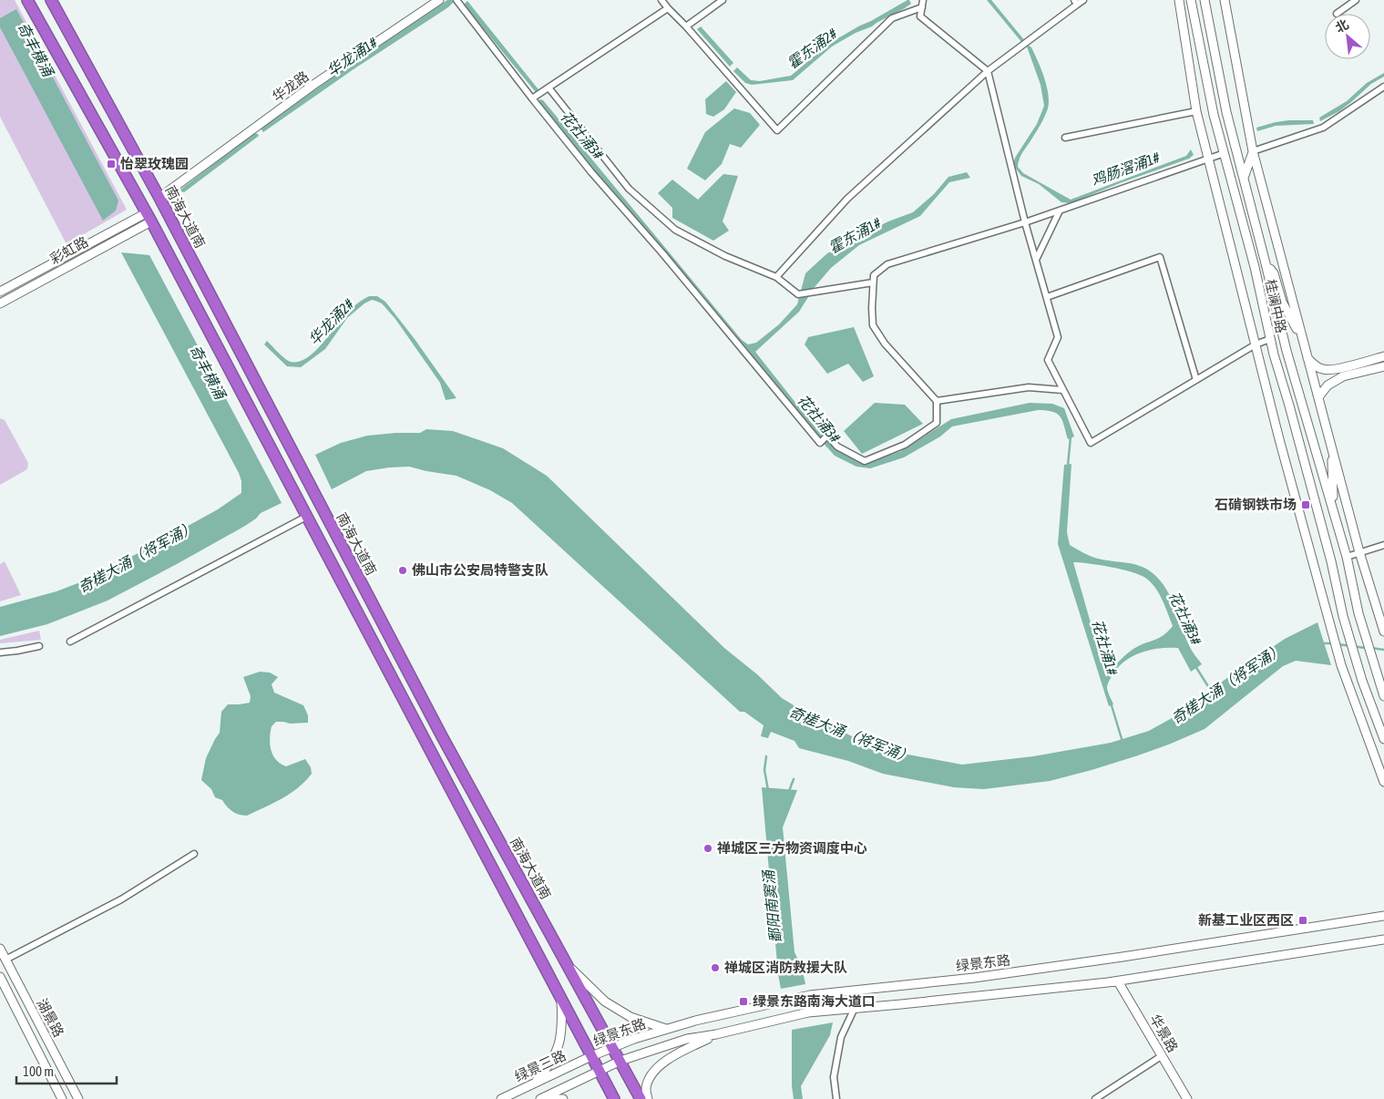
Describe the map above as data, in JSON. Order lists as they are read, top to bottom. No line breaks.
{"streets":{"highway":["南海大道南"],"main road":["华龙路","彩虹路","桂澜中路","绿景东路","湖景路","华景路","绿景三路"]},"crossings":[["华龙路","南海大道南"],["南海大道南","绿景东路"],["绿景东路","华景路"],["绿景东路","绿景三路"]],"water":["霍东涌2#","奇丰横涌","华龙涌1#","花社涌3#","鸡肠滘涌1#","霍东涌1#","华龙涌2#","奇槎大涌（将军涌）","花社涌1#","鄱阳南窦涌"],"places":{"transit":["怡翠玫瑰园","石𬒔钢铁市场","新基工业区西区","绿景东路南海大道口"],"other":["佛山市公安局特警支队","禅城区三方物资调度中心","禅城区消防救援大队"]},"scale_bar":"100 m","north":"top left"}
